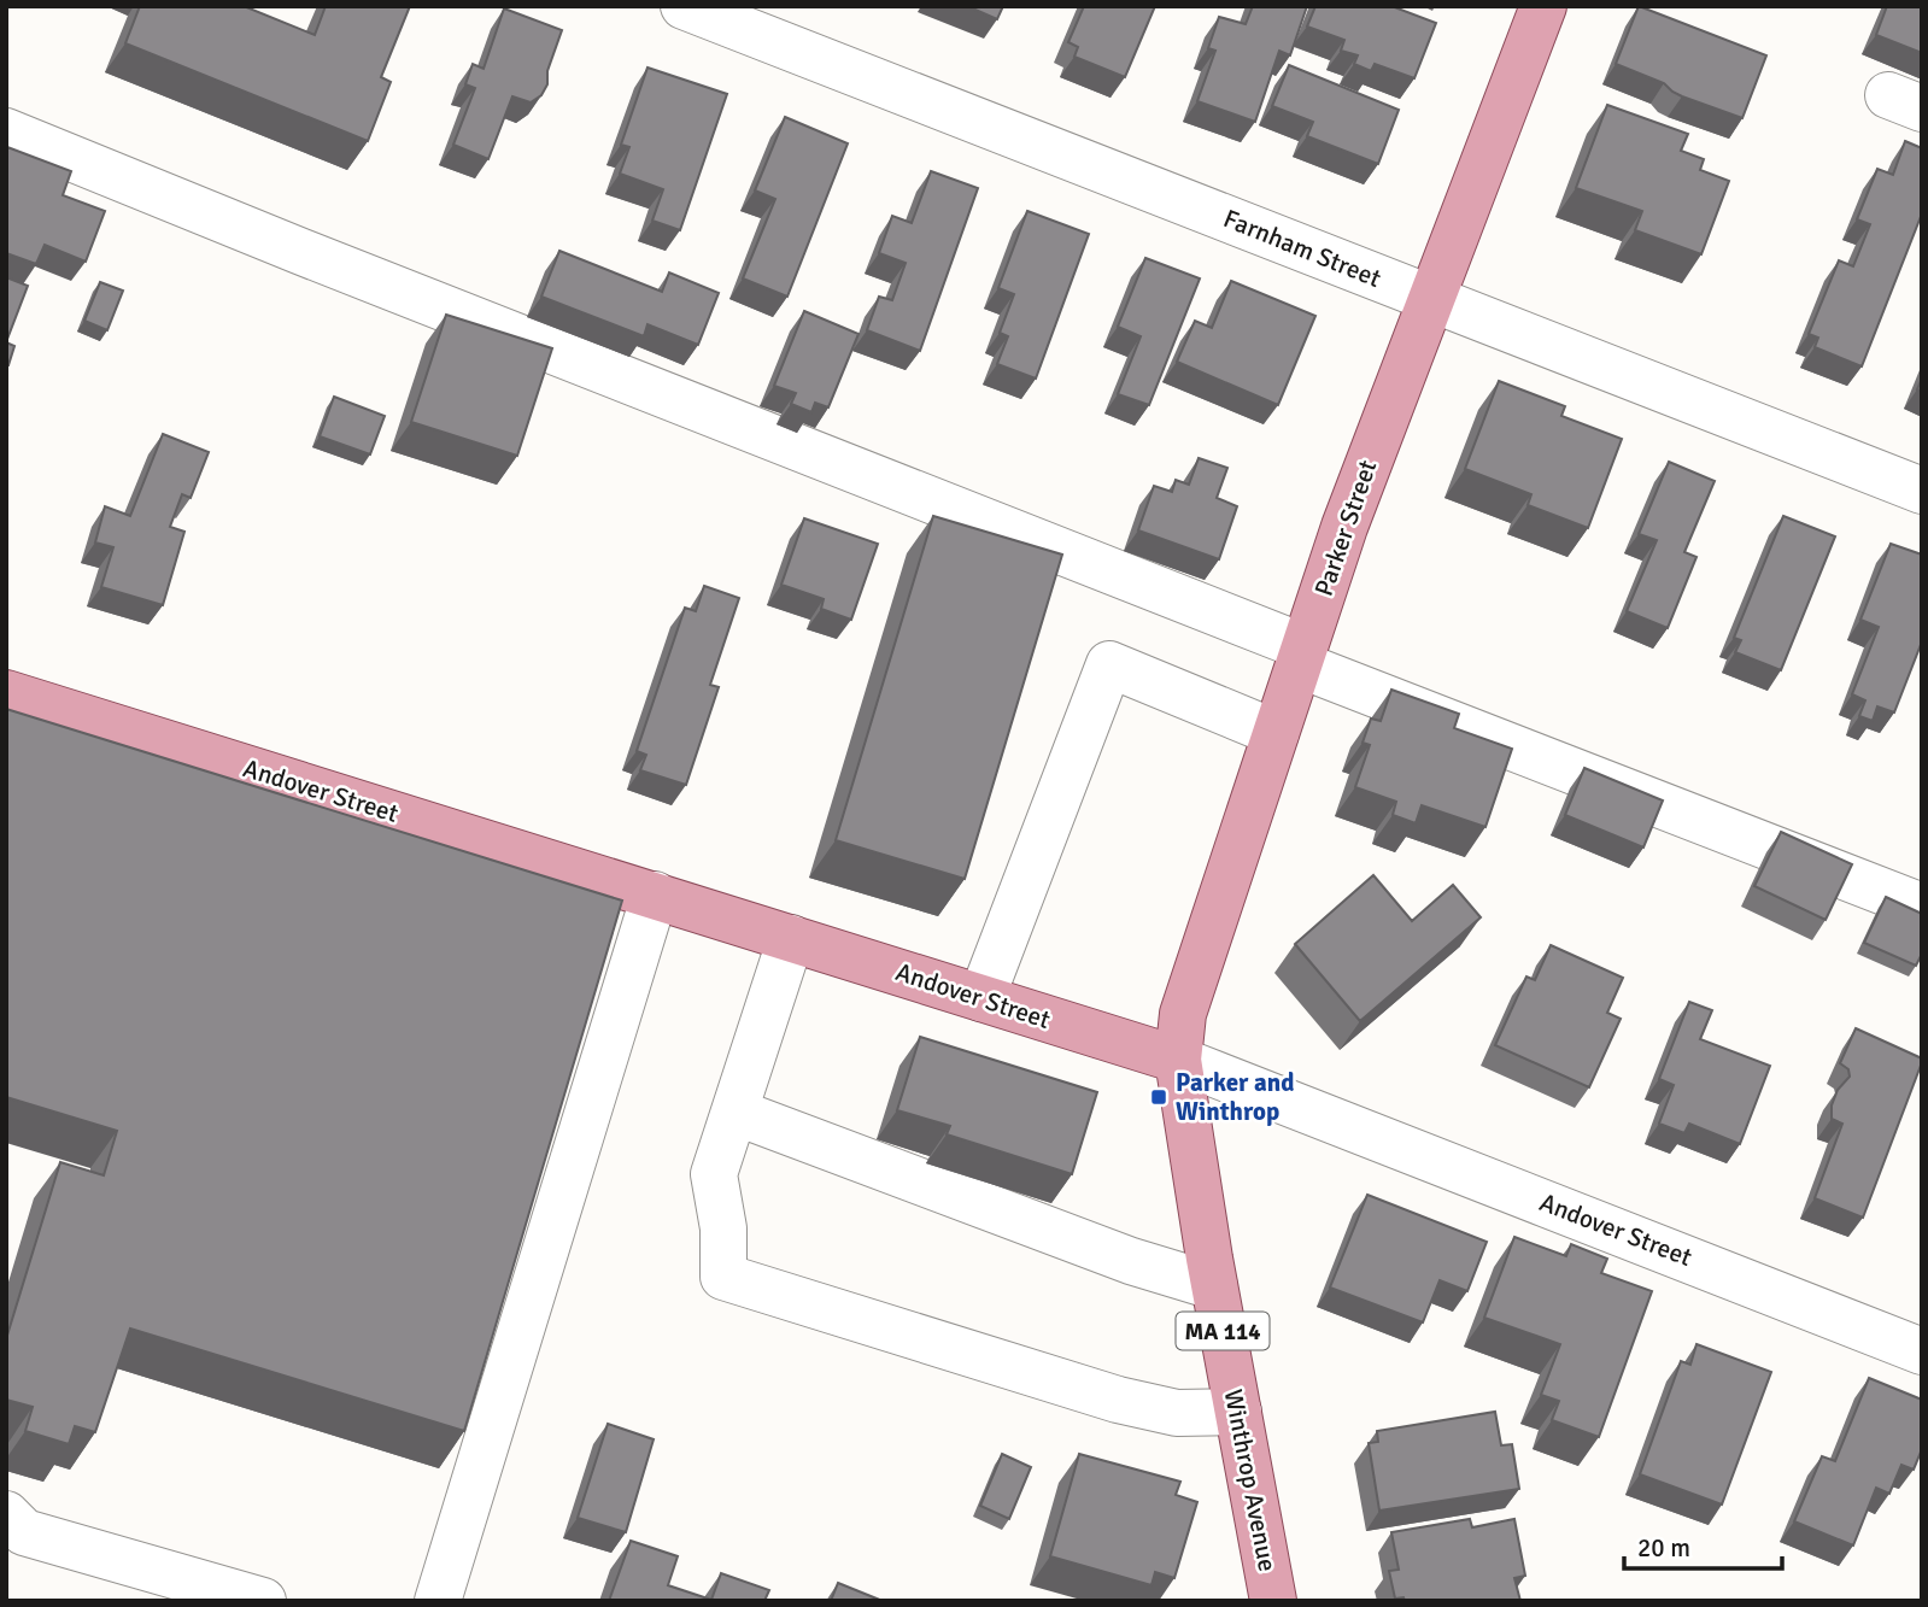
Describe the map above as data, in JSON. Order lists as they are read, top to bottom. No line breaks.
{"streets":{"main road":["Parker Street","Andover Street","MA 114","Winthrop Avenue"],"street":["Farnham Street"]},"crossings":[["Farnham Street","Parker Street"],["Parker Street","Andover Street"],["Parker Street","Winthrop Avenue"],["Andover Street","Winthrop Avenue"]],"places":{"transit":["Parker and Winthrop"]},"scale_bar":"20 m"}
